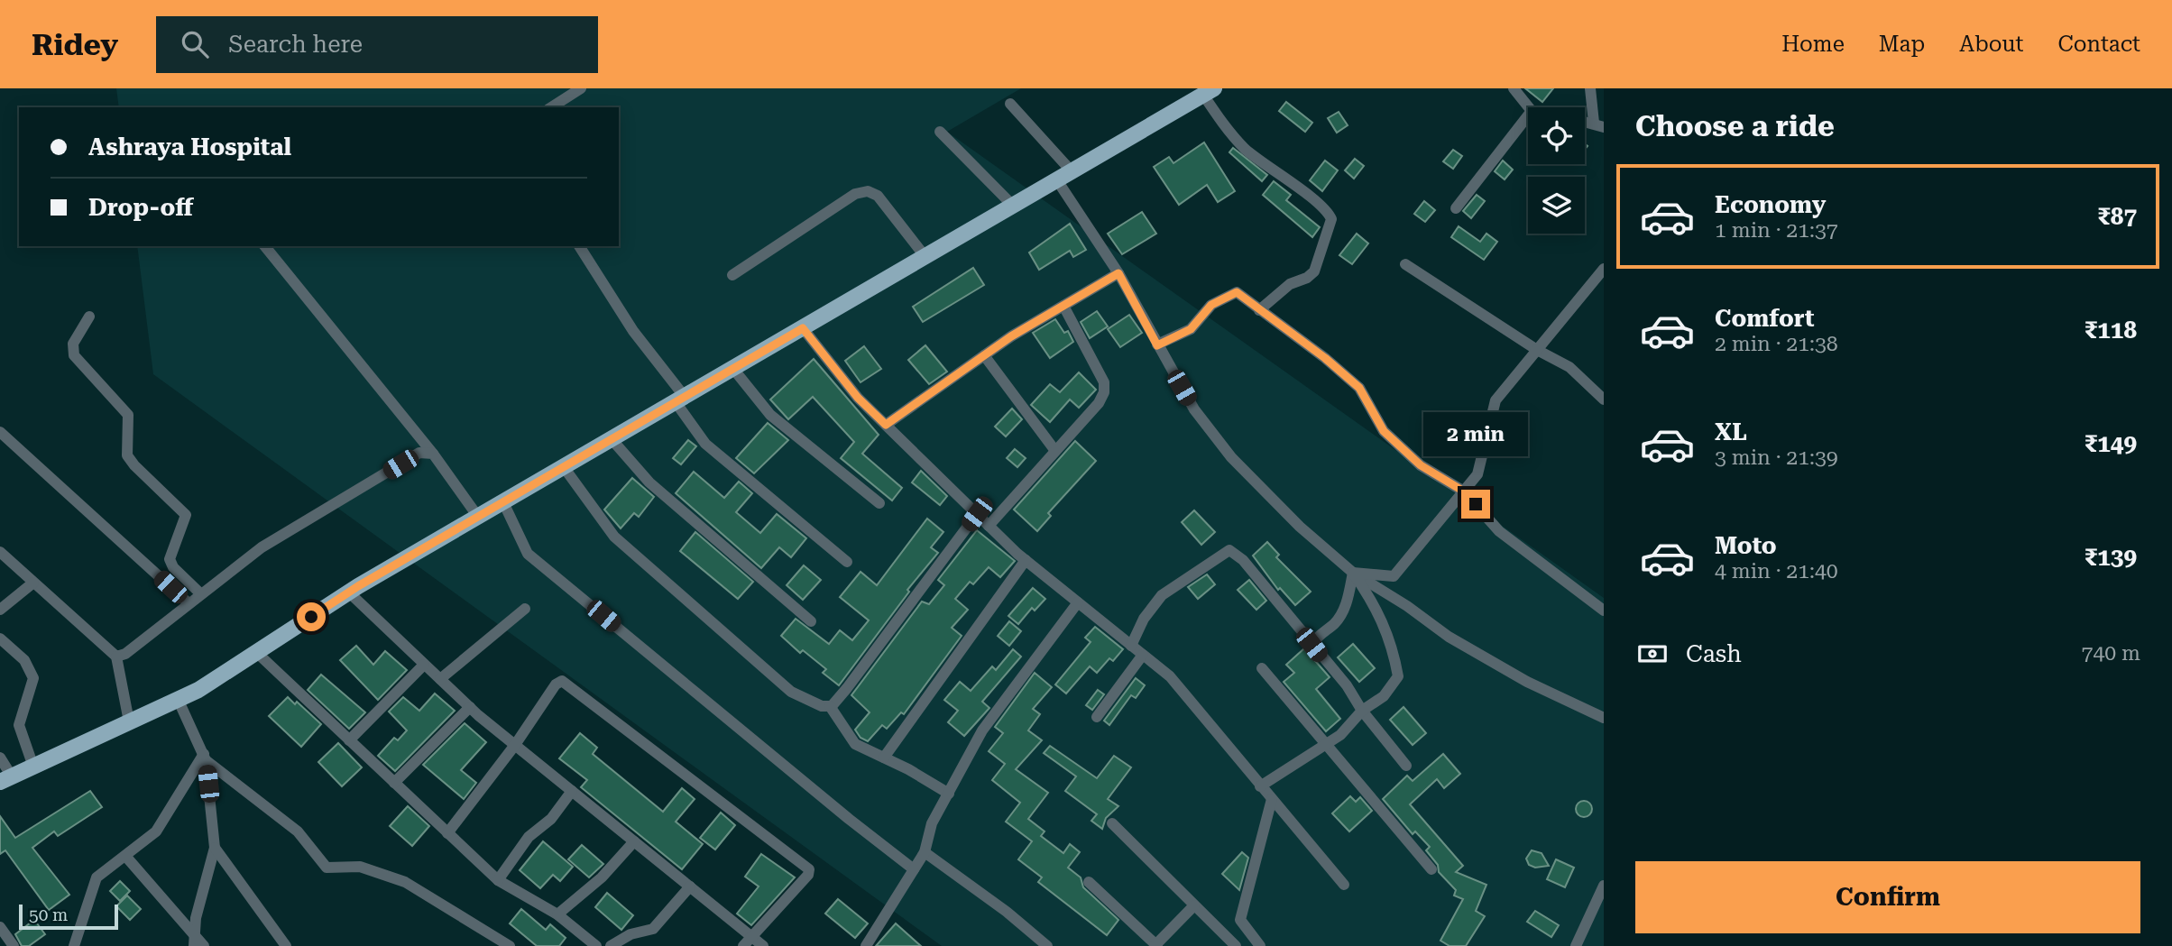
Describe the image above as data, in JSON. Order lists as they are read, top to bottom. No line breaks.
{"scale_bar":"50 m","page":{"header":"Ridey","search":"Search here","nav":["Home","Map","About","Contact"],"heading":"Choose a ride","banner":["Ashraya Hospital","Drop-off"],"list":[{"name":"Economy","note":"1 min · 21:37","value":"₹87"},{"name":"Comfort","note":"2 min · 21:38","value":"₹118"},{"name":"XL","note":"3 min · 21:39","value":"₹149"},{"name":"Moto","note":"4 min · 21:40","value":"₹139"}],"bubble":"2 min","pay":["Cash","740 m"],"buttons":"Confirm","scale":"50 m"}}
